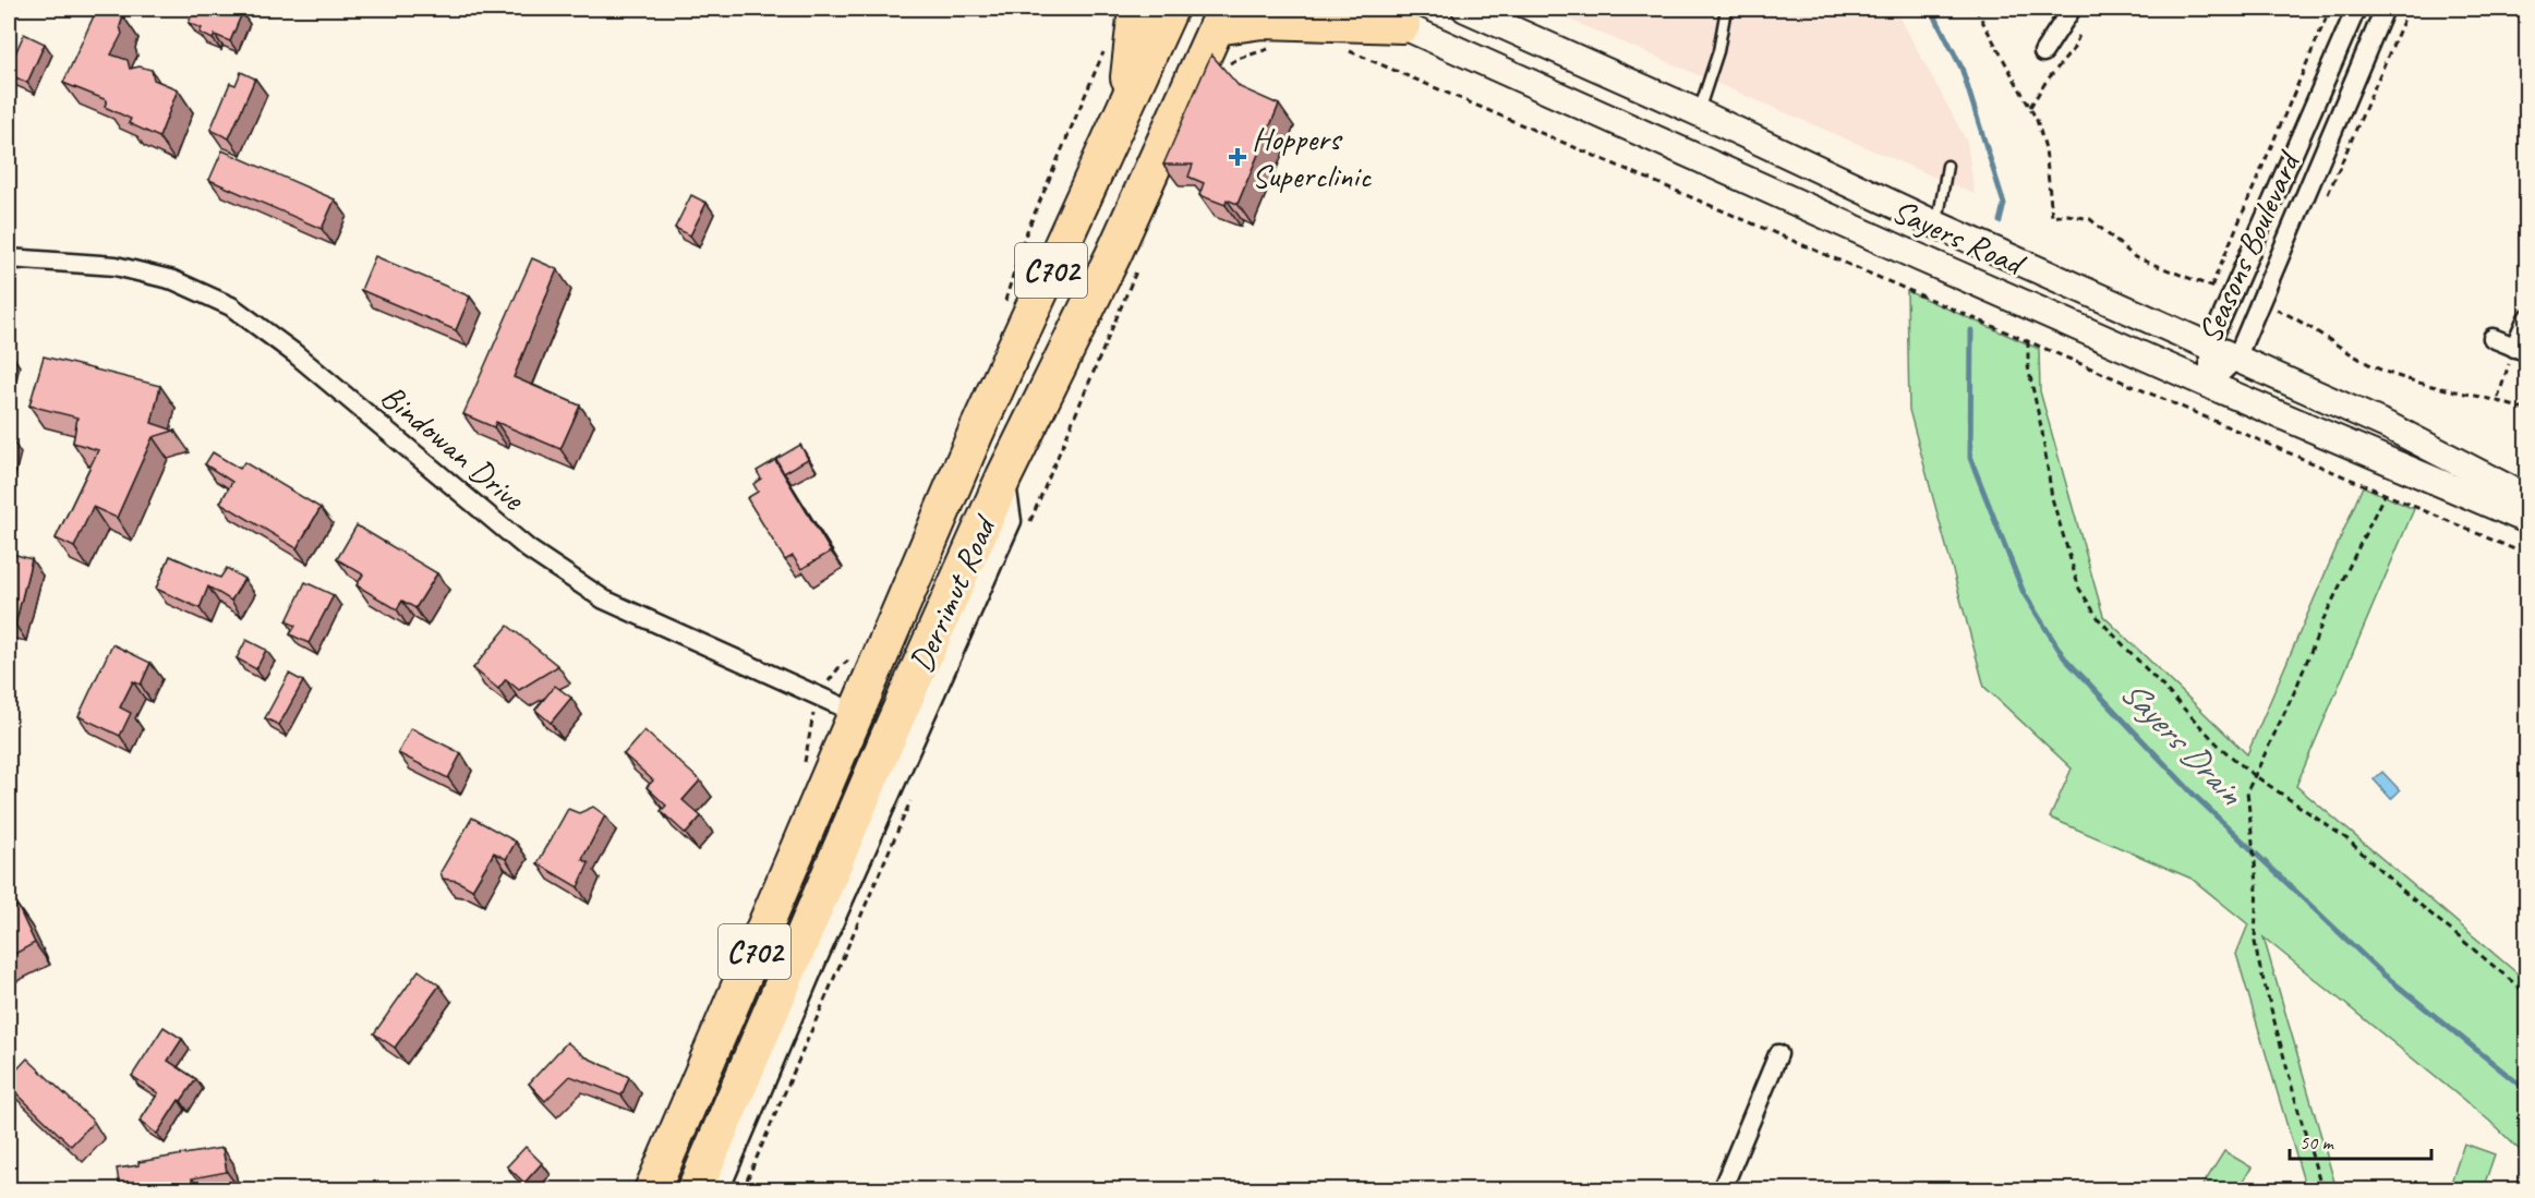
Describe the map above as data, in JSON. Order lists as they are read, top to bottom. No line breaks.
{"streets":{"highway":["C702","Derrimut Road"],"main road":["Sayers Road"],"street":["Seasons Boulevard","Bindowan Drive"]},"crossings":[["Sayers Road","Seasons Boulevard"],["Bindowan Drive","Derrimut Road"]],"water":["Sayers Drain"],"places":{"health":["Hoppers Superclinic"]},"scale_bar":"50 m"}
